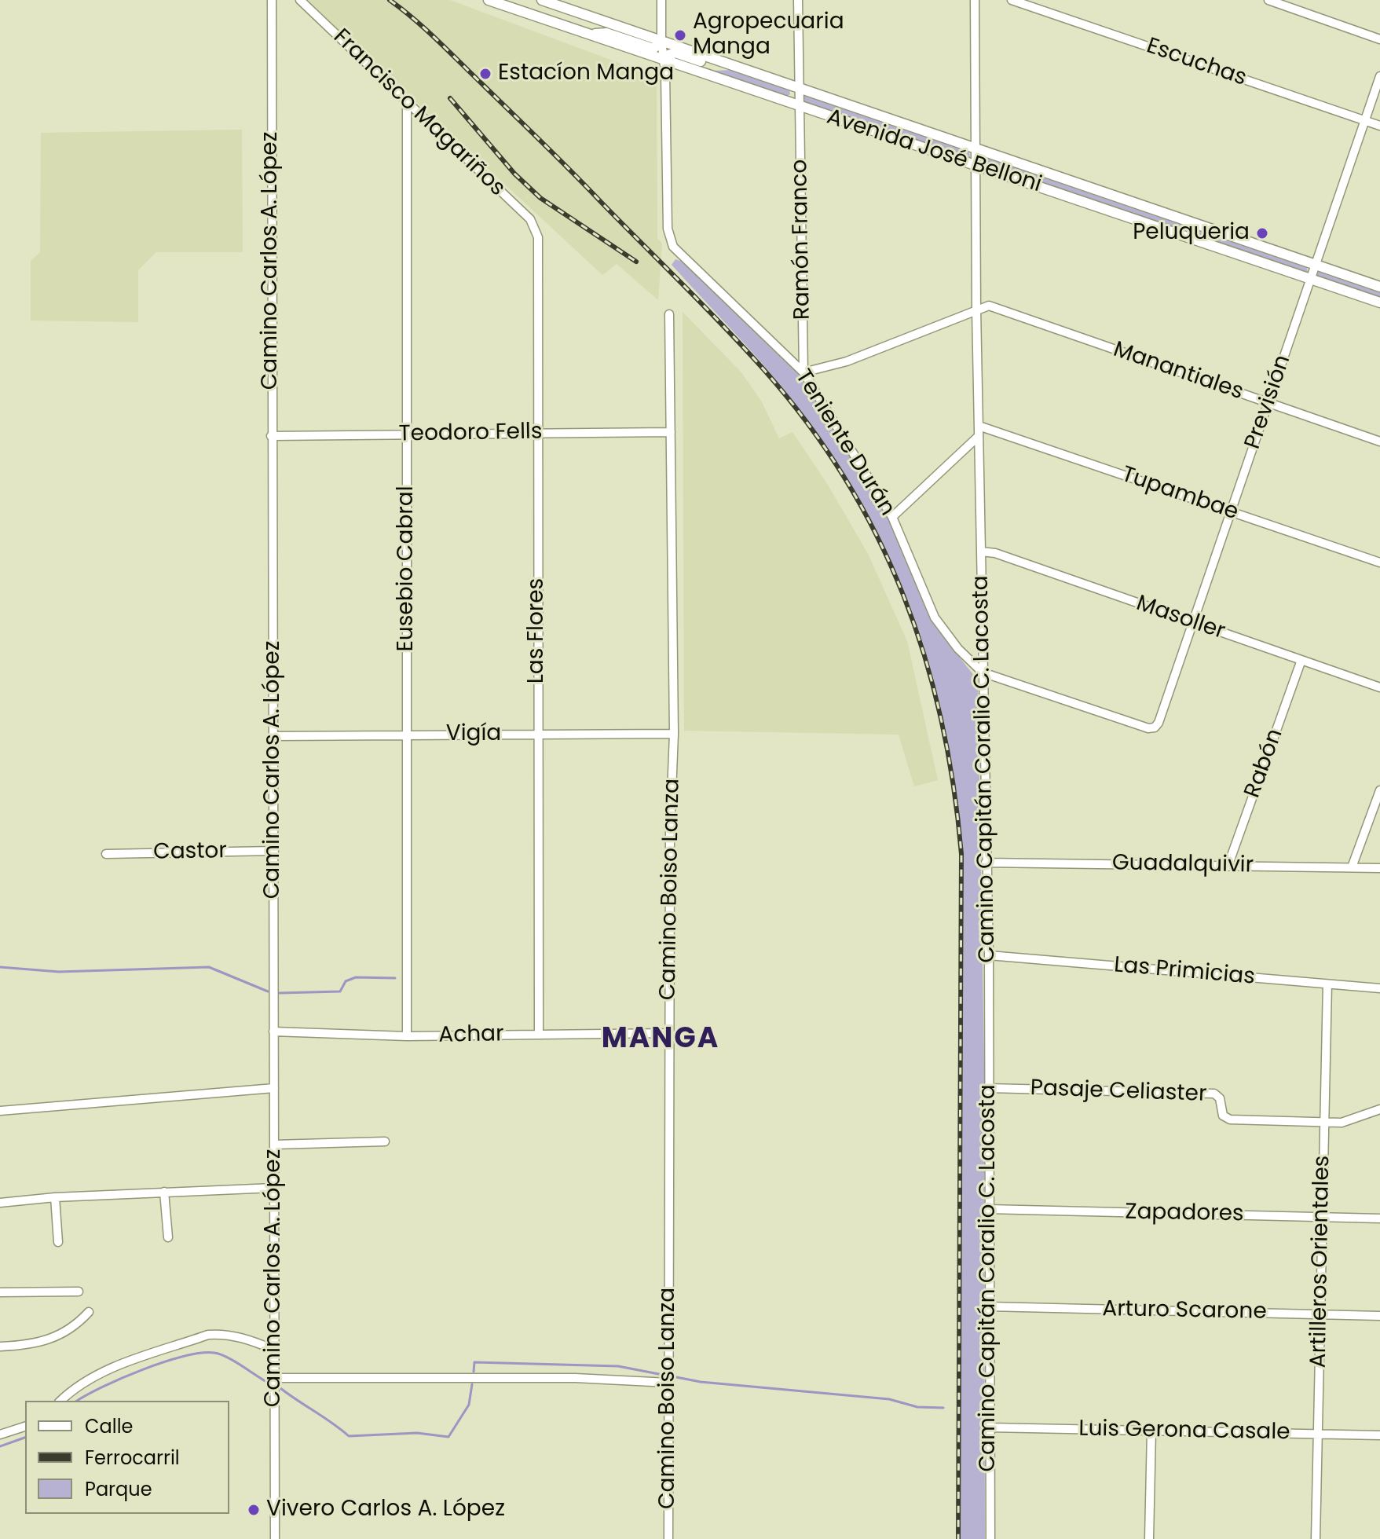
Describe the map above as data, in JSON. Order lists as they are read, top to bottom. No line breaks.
{"streets":{"main road":["Avenida José Belloni"],"street":["Escuchas","Francisco Magariños","Ramón Franco","Camino Carlos A. López","Manantiales","Previsión","Teodoro Fells","Teniente Durán","Tupambae","Eusebio Cabral","Masoller","Las Flores","Vigía","Rabón","Camino Capitán Coralio C. Lacosta","Castor","Guadalquivir","Camino Boiso Lanza","Las Primicias","Achar","Pasaje Celiaster","Zapadores","Artilleros Orientales","Arturo Scarone","Luis Gerona Casale"]},"crossings":[["Escuchas","Previsión"],["Francisco Magariños","Eusebio Cabral"],["Francisco Magariños","Las Flores"],["Avenida José Belloni","Ramón Franco"],["Avenida José Belloni","Previsión"],["Avenida José Belloni","Teniente Durán"],["Avenida José Belloni","Camino Capitán Coralio C. Lacosta"],["Ramón Franco","Teniente Durán"],["Camino Carlos A. López","Teodoro Fells"],["Camino Carlos A. López","Vigía"],["Camino Carlos A. López","Castor"],["Camino Carlos A. López","Achar"],["Manantiales","Previsión"],["Manantiales","Camino Capitán Coralio C. Lacosta"],["Previsión","Teniente Durán"],["Previsión","Tupambae"],["Previsión","Masoller"],["Previsión","Camino Capitán Coralio C. Lacosta"],["Teodoro Fells","Eusebio Cabral"],["Teodoro Fells","Las Flores"],["Teodoro Fells","Camino Boiso Lanza"],["Teniente Durán","Camino Capitán Coralio C. Lacosta"],["Tupambae","Camino Capitán Coralio C. Lacosta"],["Eusebio Cabral","Vigía"],["Eusebio Cabral","Achar"],["Masoller","Rabón"],["Masoller","Camino Capitán Coralio C. Lacosta"],["Las Flores","Vigía"],["Las Flores","Achar"],["Vigía","Camino Boiso Lanza"],["Rabón","Guadalquivir"],["Camino Capitán Coralio C. Lacosta","Guadalquivir"],["Camino Capitán Coralio C. Lacosta","Las Primicias"],["Camino Capitán Coralio C. Lacosta","Pasaje Celiaster"],["Camino Capitán Coralio C. Lacosta","Zapadores"],["Camino Capitán Coralio C. Lacosta","Arturo Scarone"],["Camino Capitán Coralio C. Lacosta","Luis Gerona Casale"],["Camino Boiso Lanza","Achar"],["Las Primicias","Artilleros Orientales"],["Pasaje Celiaster","Artilleros Orientales"],["Zapadores","Artilleros Orientales"],["Artilleros Orientales","Arturo Scarone"],["Artilleros Orientales","Luis Gerona Casale"]],"districts":["MANGA"],"places":["Agropecuaria Manga","Estacíon Manga","Peluqueria","Vivero Carlos A. López"],"legend":["Calle","Ferrocarril","Parque"]}
